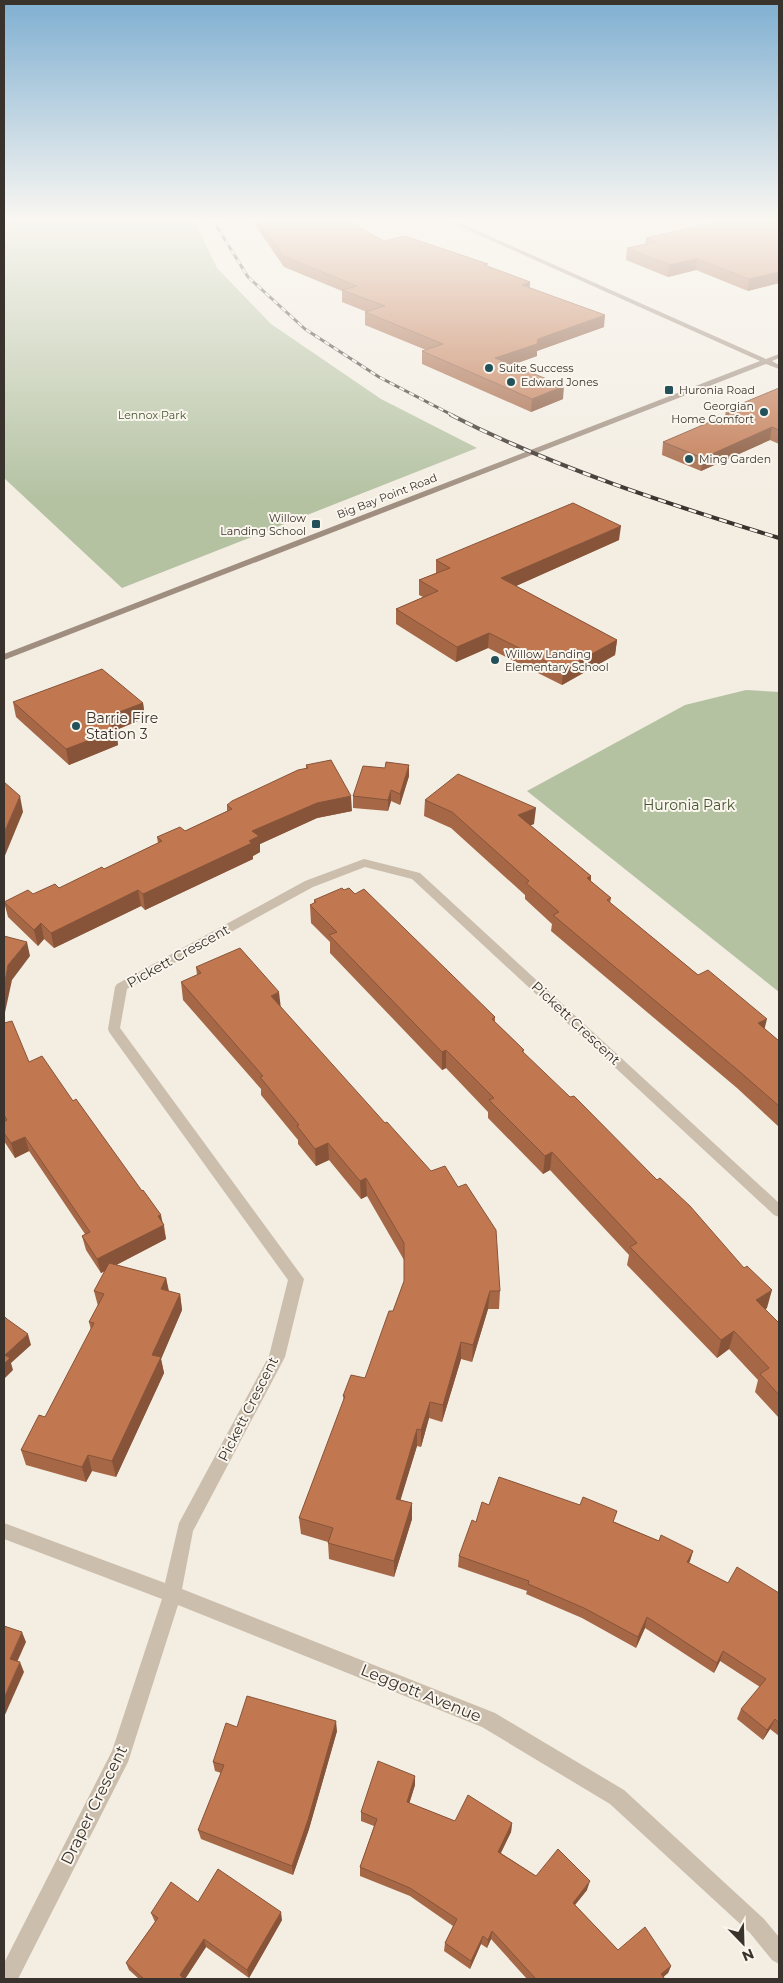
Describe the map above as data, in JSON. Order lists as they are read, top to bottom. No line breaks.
{"streets":{"street":["Big Bay Point Road","Pickett Crescent","Leggott Avenue","Draper Crescent"]},"crossings":[["Pickett Crescent","Leggott Avenue"],["Pickett Crescent","Draper Crescent"],["Leggott Avenue","Draper Crescent"]],"parks":["Lennox Park","Huronia Park"],"places":{"other":["Suite Success","Edward Jones","Georgian Home Comfort","Ming Garden","Willow Landing Elementary School","Barrie Fire Station 3"],"transit":["Huronia Road","Willow Landing School"]},"north":"bottom right"}
